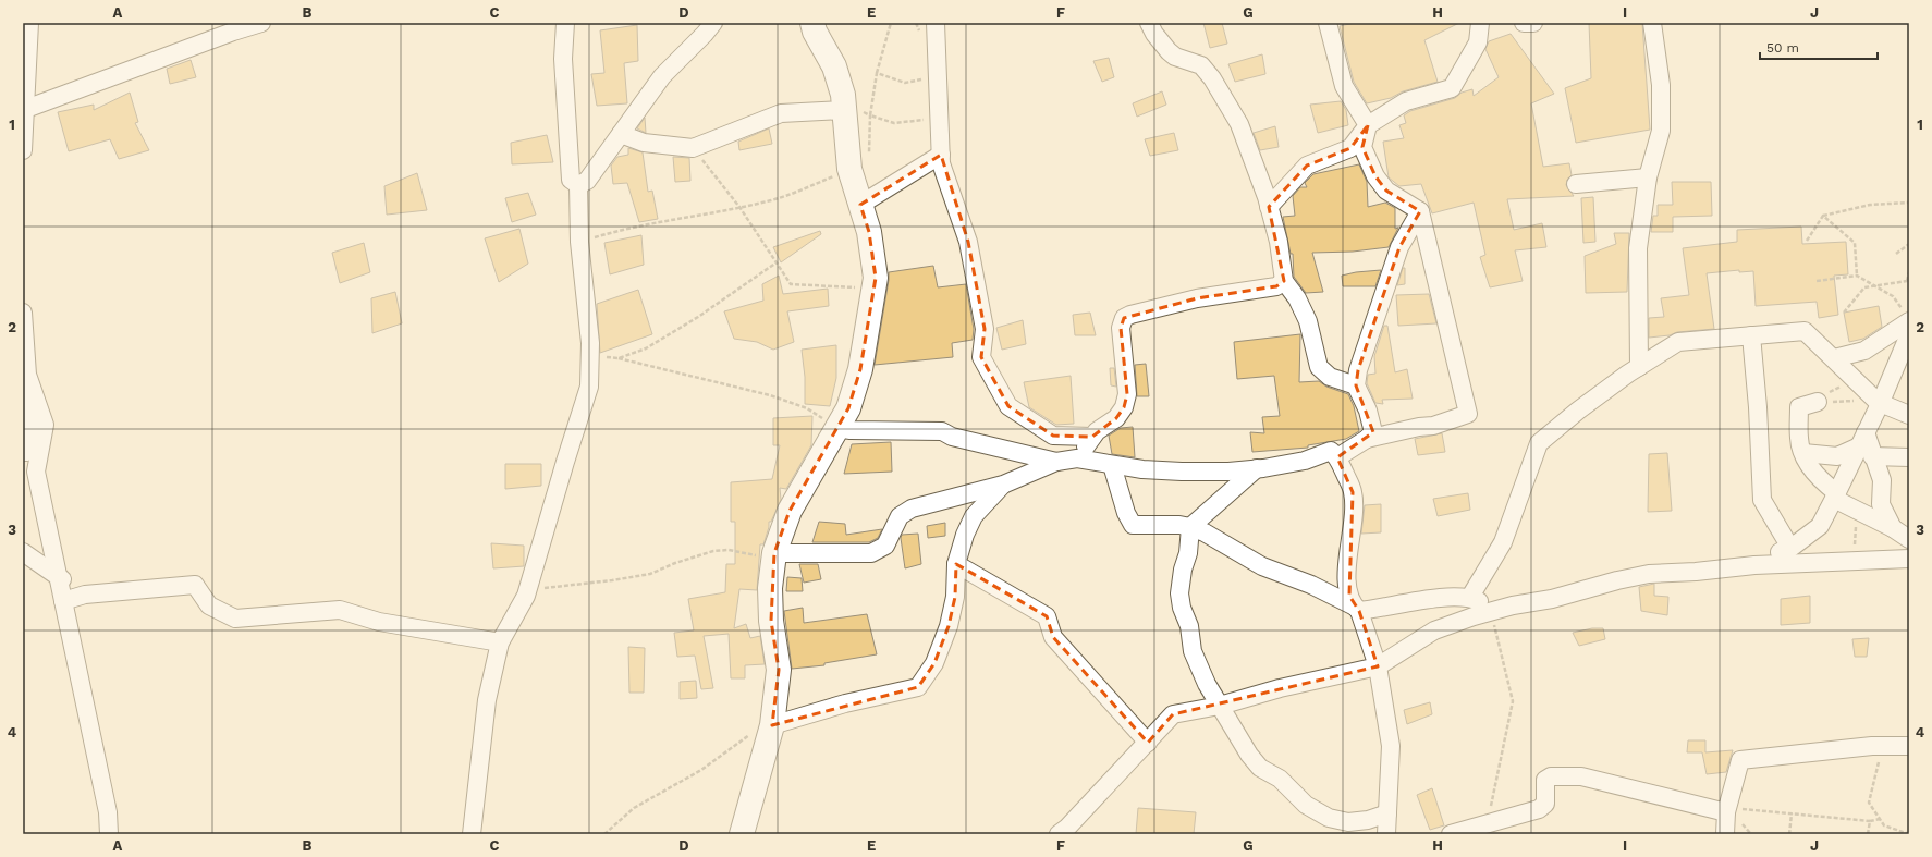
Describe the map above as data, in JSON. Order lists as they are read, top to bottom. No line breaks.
{"scale_bar":"50 m","grid":{"columns":["A","B","C","D","E","F","G","H","I","J"],"rows":["1","2","3","4"]}}
